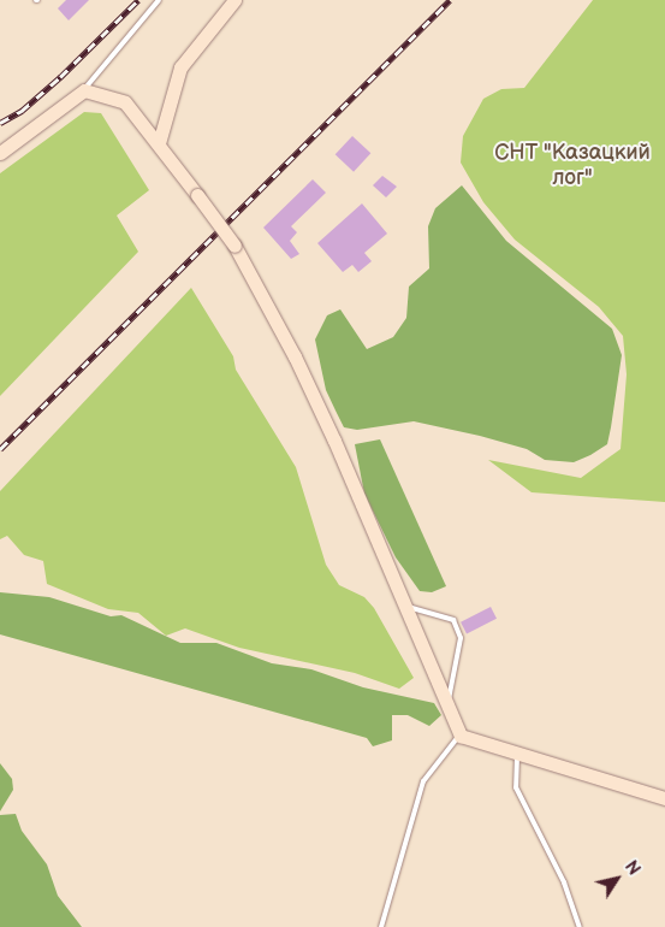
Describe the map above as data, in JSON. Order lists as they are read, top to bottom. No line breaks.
{"parks":["СНТ \"Казацкий лог\""],"north":"top right"}
